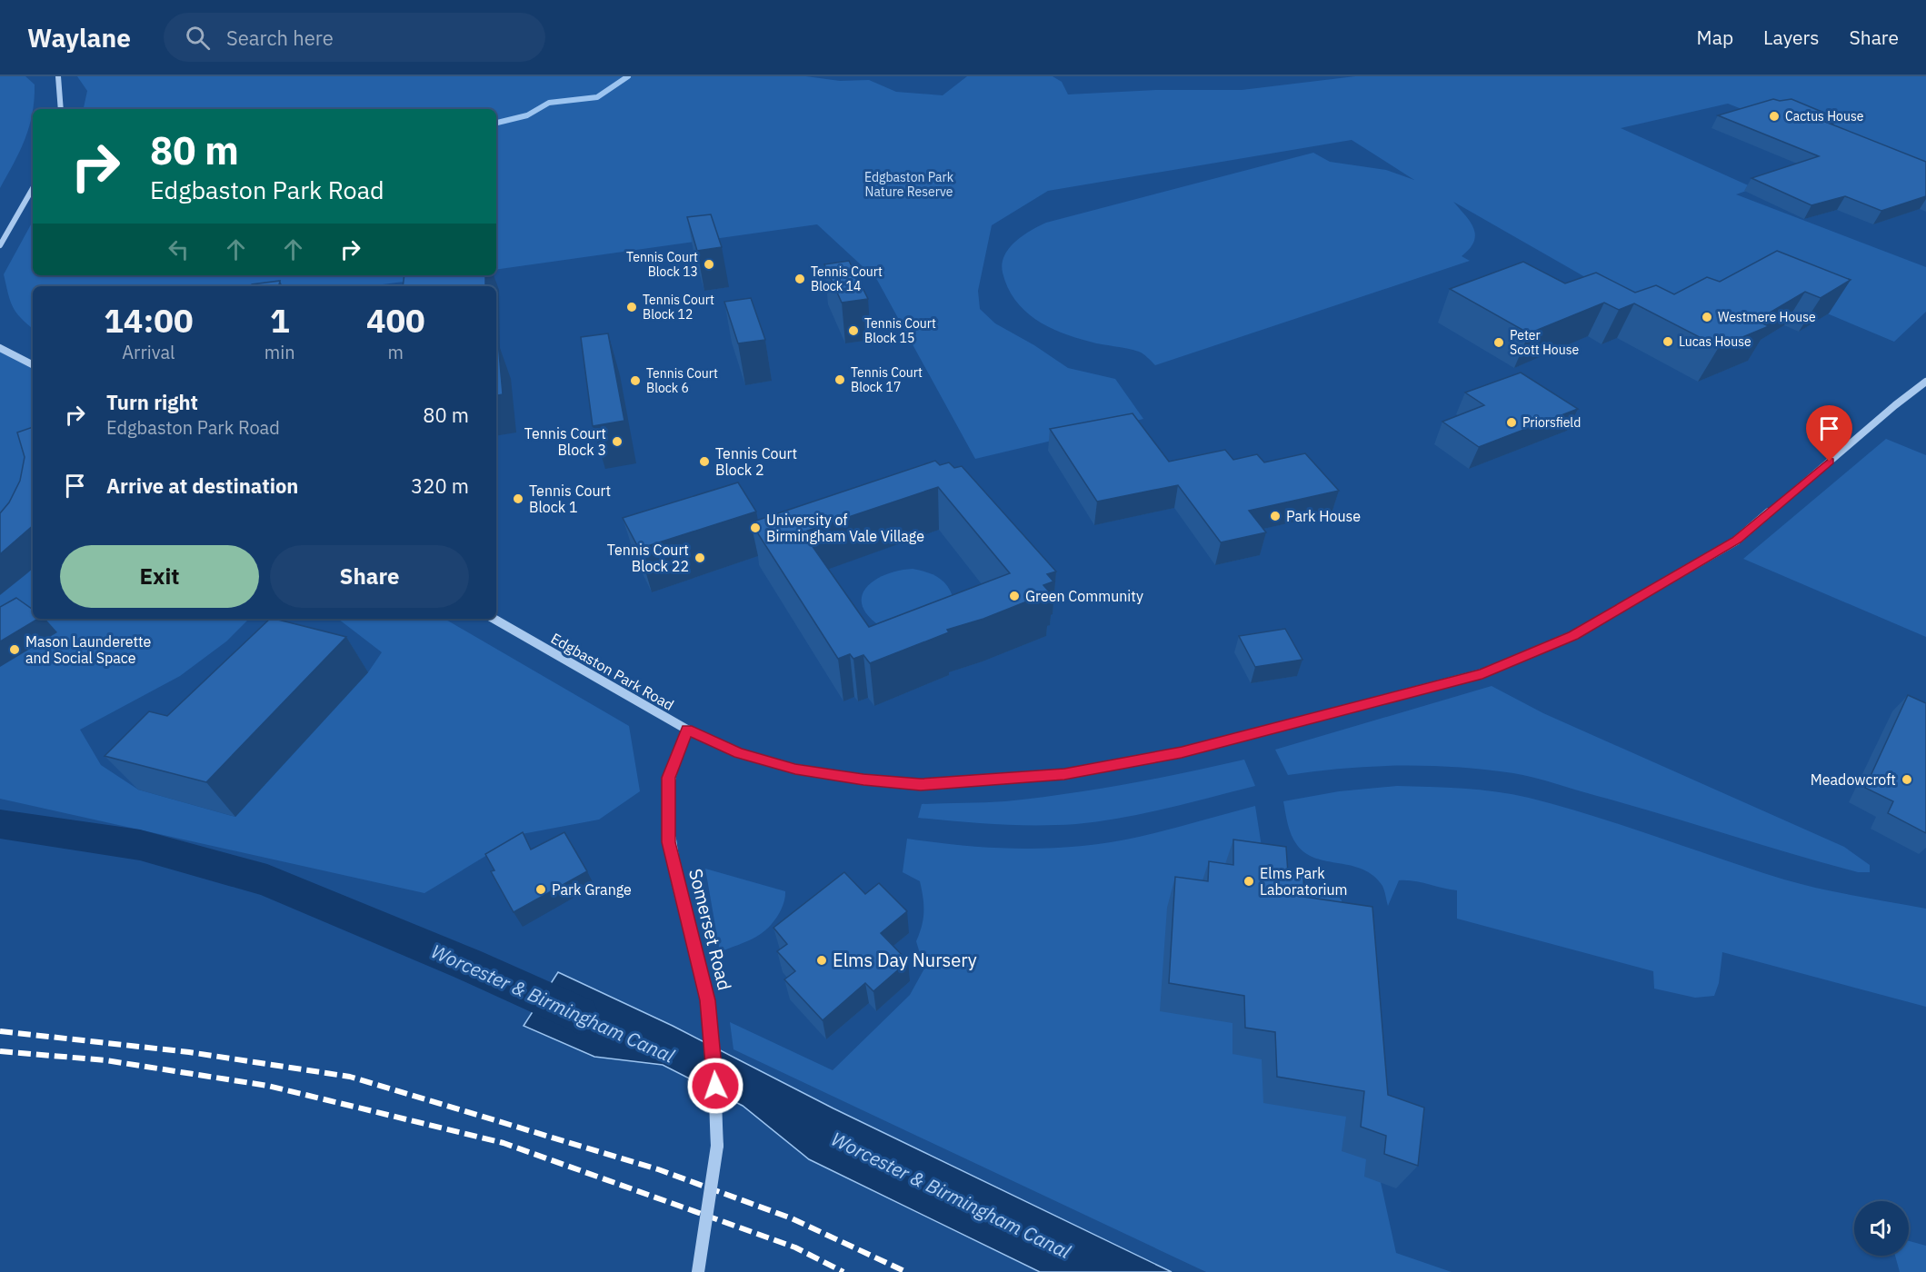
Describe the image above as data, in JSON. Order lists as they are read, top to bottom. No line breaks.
{"streets":{"street":["Edgbaston Park Road","Somerset Road"]},"crossings":[["Edgbaston Park Road","Somerset Road"]],"water":["Worcester & Birmingham Canal"],"parks":["Edgbaston Park Nature Reserve"],"places":["Cactus House","Tennis Court Block 13","Tennis Court Block 14","Tennis Court Block 12","Westmere House","Tennis Court Block 15","Lucas House","Peter Scott House","Tennis Court Block 17","Tennis Court Block 6","Priorsfield","Tennis Court Block 3","Tennis Court Block 2","Tennis Court Block 1","Park House","University of Birmingham Vale Village","Tennis Court Block 22","Green Community","Mason Launderette and Social Space","Meadowcroft","Elms Park Laboratorium","Park Grange","Elms Day Nursery"],"page":{"header":"Waylane","search":"Search here","nav":["Map","Layers","Share"],"turn":["80 m","Edgbaston Park Road"],"eta":["14:00","Arrival","1","min","400","m"],"list":[{"name":"Turn right","note":"Edgbaston Park Road","value":"80 m"},{"name":"Arrive at destination","value":"320 m"}],"buttons":["Exit","Share"]}}
